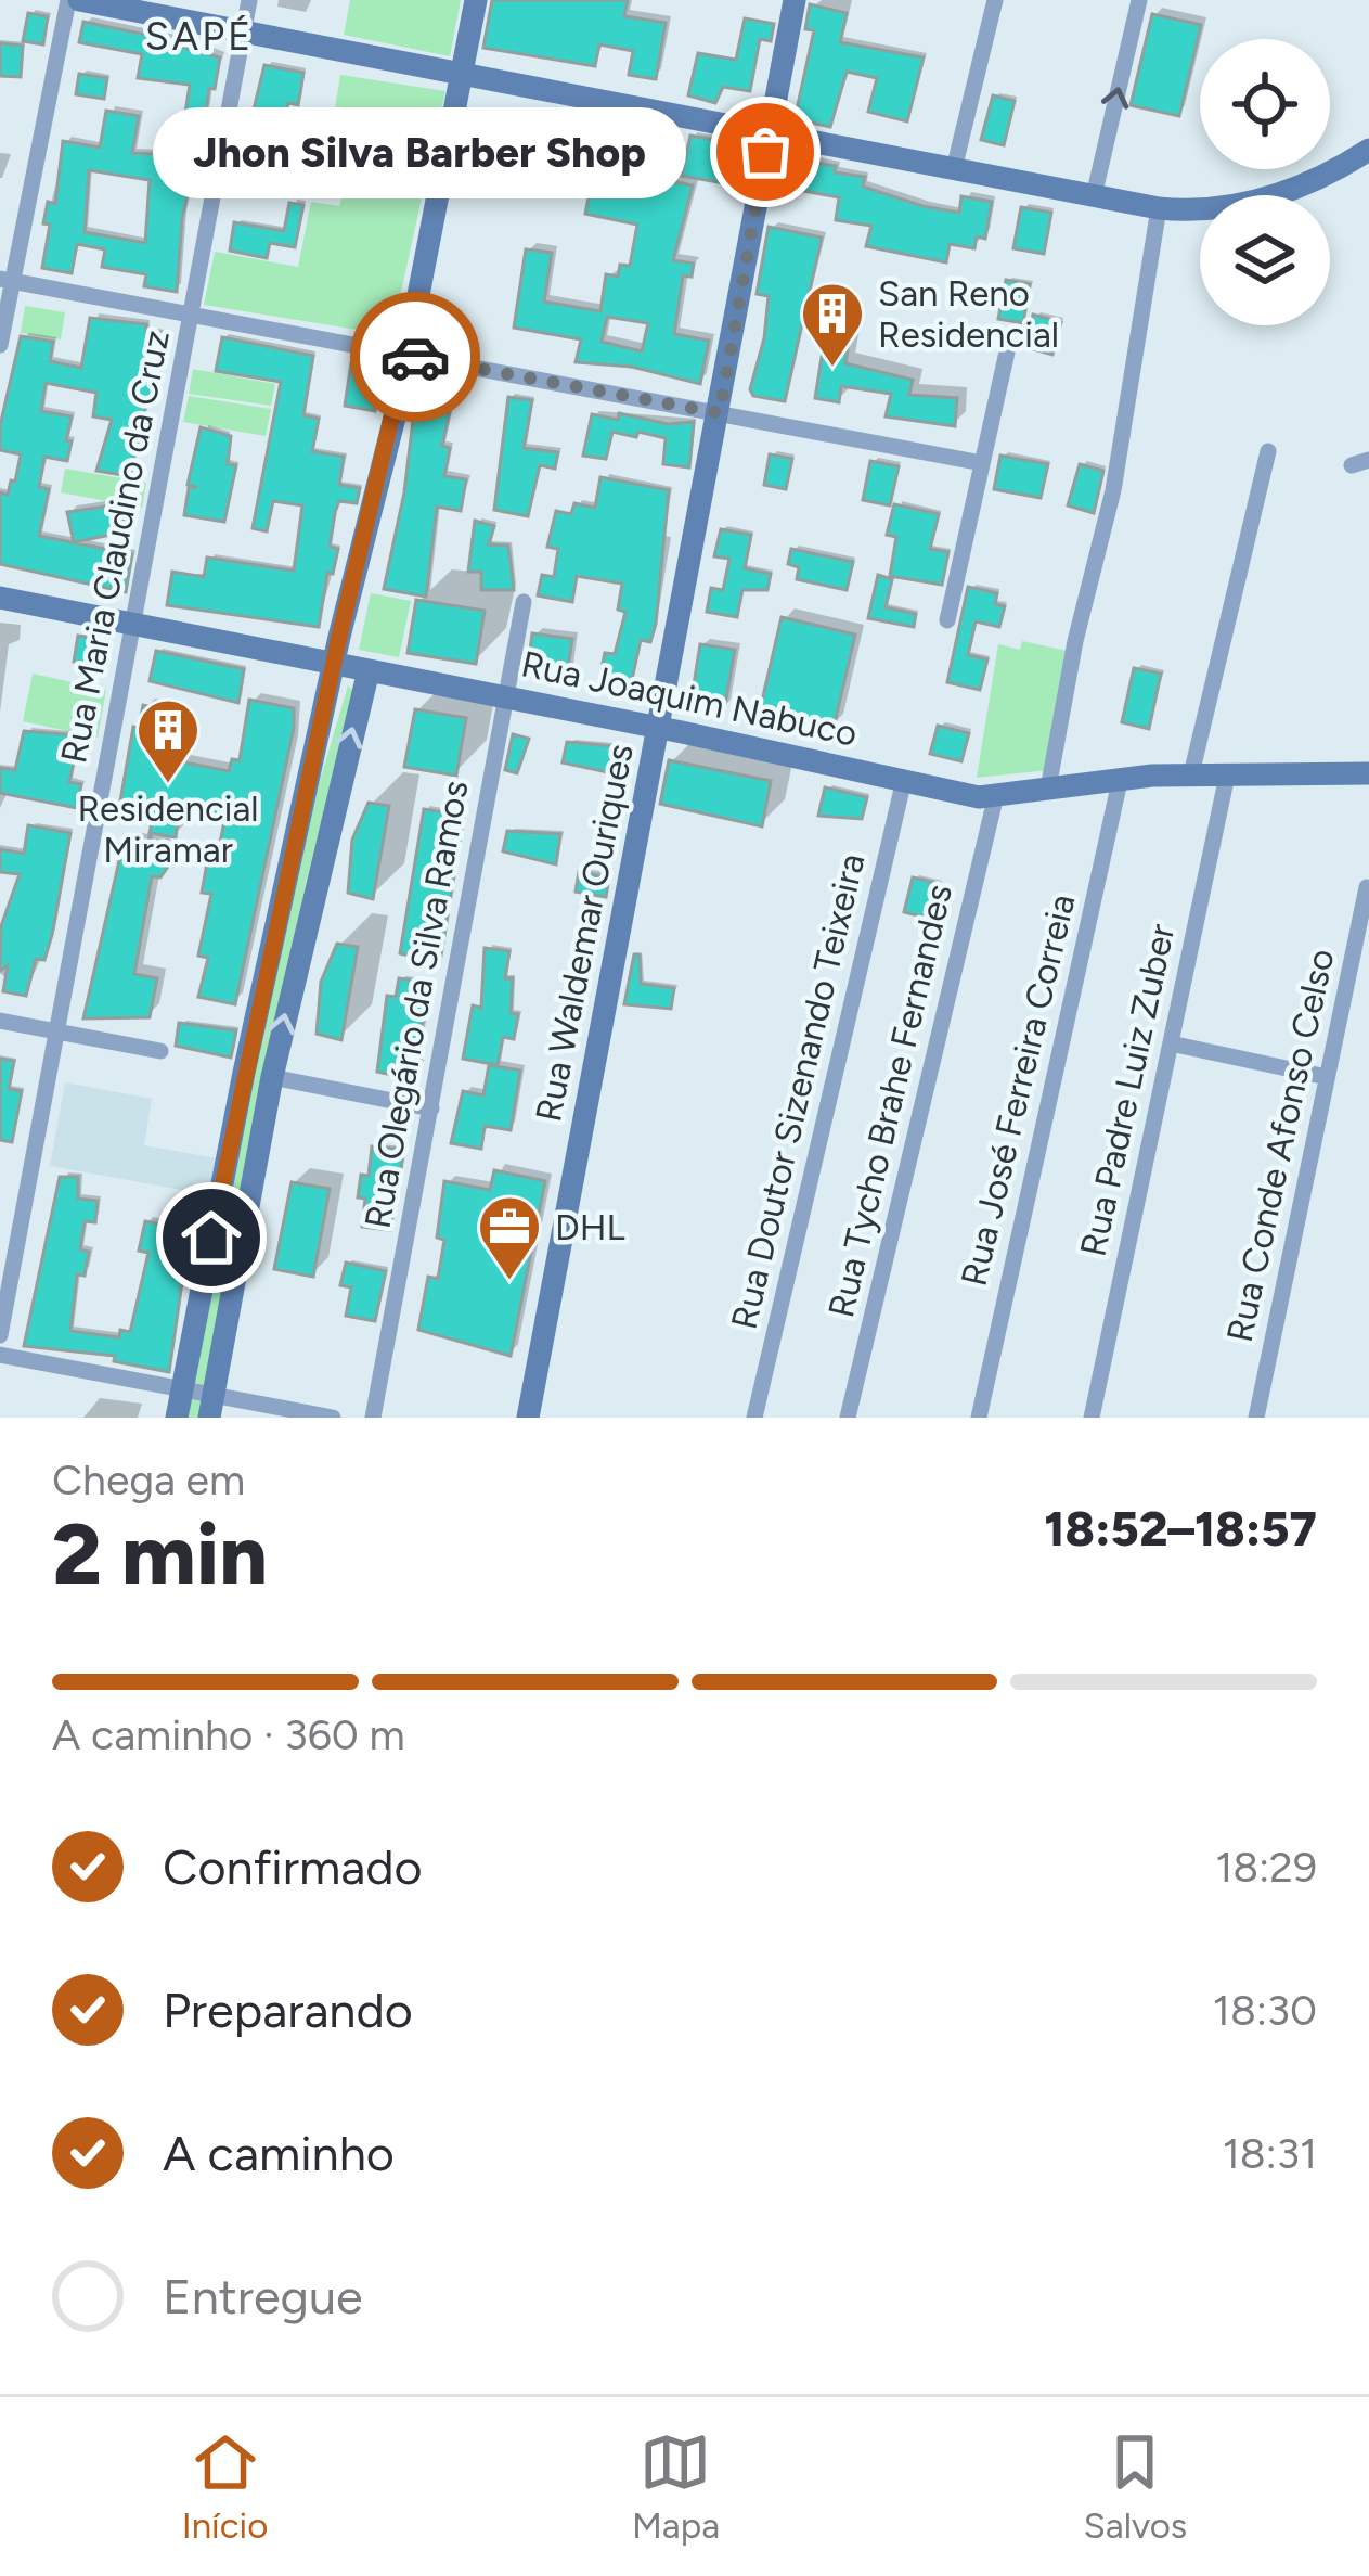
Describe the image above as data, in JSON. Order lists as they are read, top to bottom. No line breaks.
{"streets":{"main road":["Rua Joaquim Nabuco","Rua Waldemar Ouriques"],"street":["Rua Maria Claudino da Cruz","Rua Olegário da Silva Ramos","Rua José Ferreira Correia","Rua Padre Luiz Zuber","Rua Doutor Sizenando Teixeira","Rua Tycho Brahe Fernandes","Rua Conde Afonso Celso"]},"crossings":[["Rua Maria Claudino da Cruz","Rua Joaquim Nabuco"],["Rua Joaquim Nabuco","Rua Waldemar Ouriques"],["Rua Joaquim Nabuco","Rua Olegário da Silva Ramos"],["Rua Joaquim Nabuco","Rua José Ferreira Correia"],["Rua Joaquim Nabuco","Rua Padre Luiz Zuber"],["Rua Joaquim Nabuco","Rua Doutor Sizenando Teixeira"],["Rua Joaquim Nabuco","Rua Tycho Brahe Fernandes"]],"districts":["SAPÉ"],"places":{"other":["Jhon Silva Barber Shop"],"building":["San Reno Residencial","Residencial Miramar"],"office":["DHL"]},"page":{"bubble":"Jhon Silva Barber Shop","heading":["2 min","Chega em","18:52–18:57"],"bar":"A caminho · 360 m","list":[["Confirmado","18:29"],["Preparando","18:30"],["A caminho","18:31"],"Entregue"],"tabs":["Início","Mapa","Salvos"]}}
